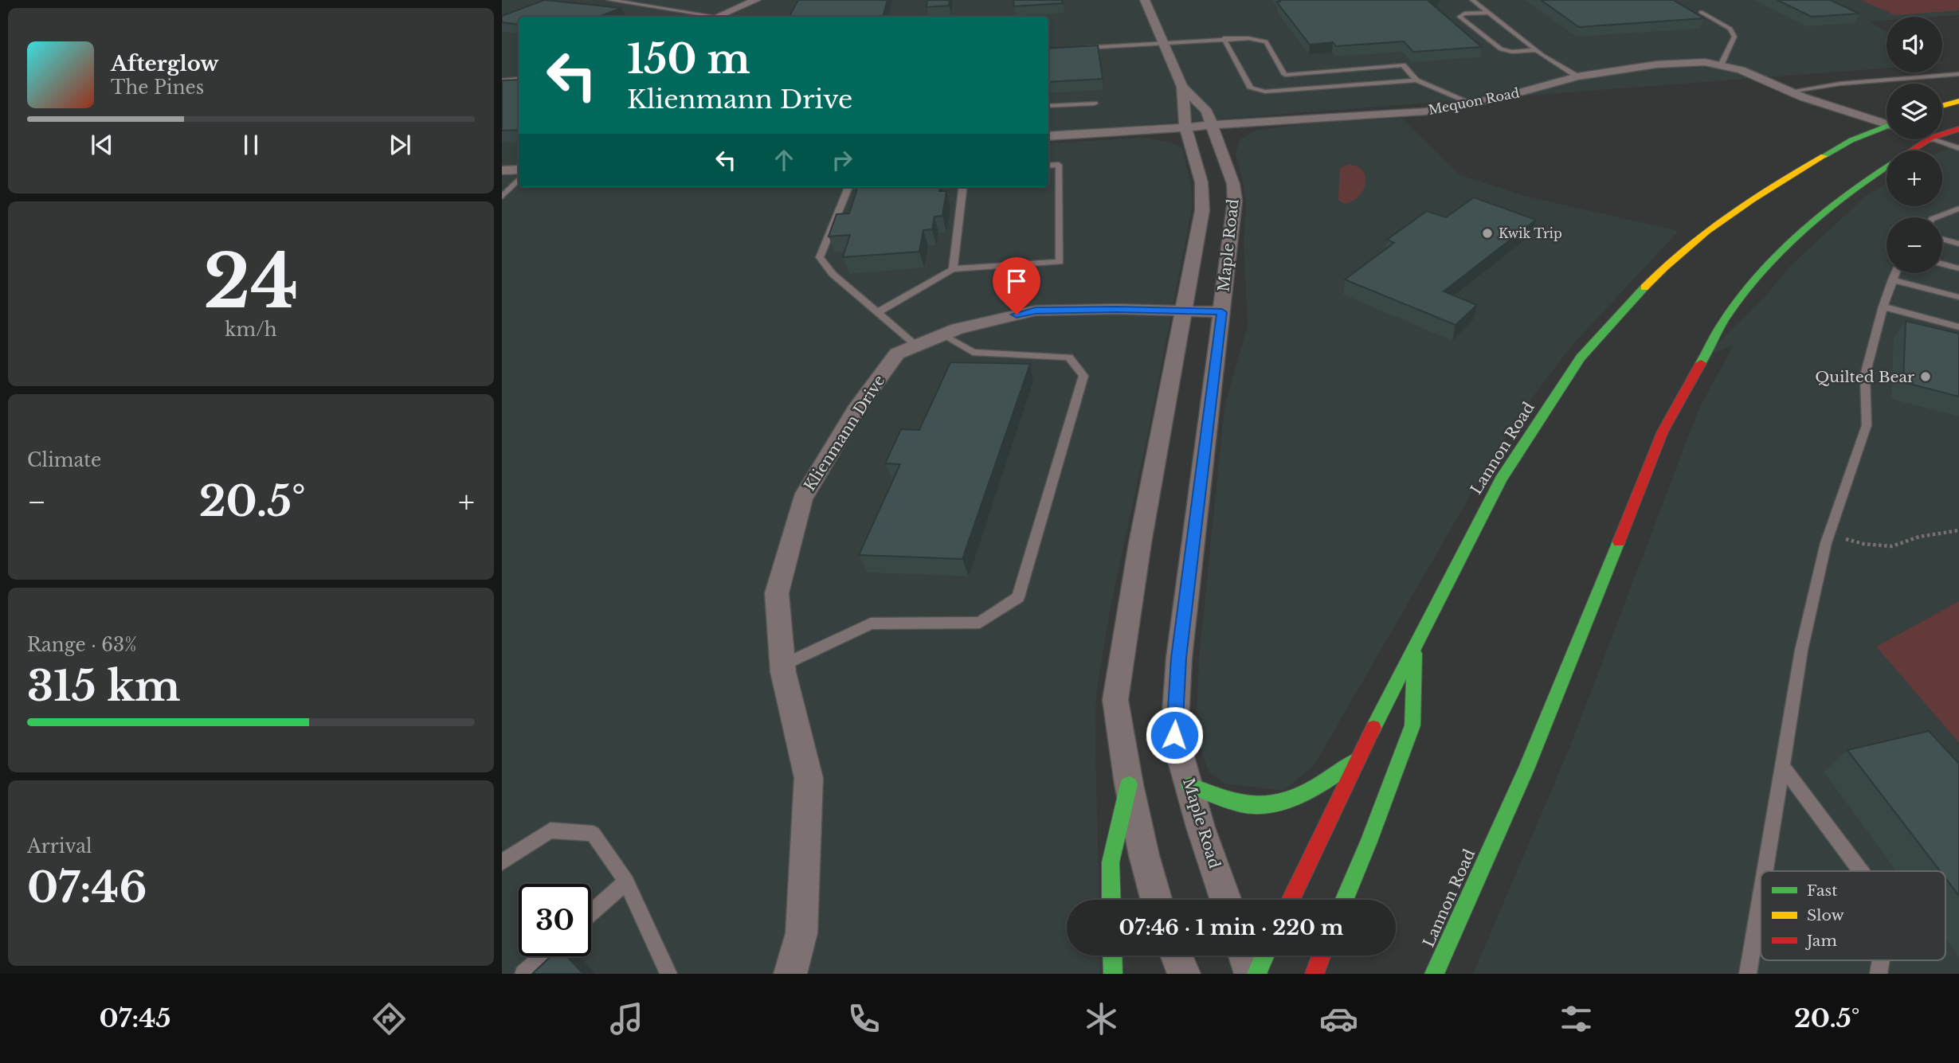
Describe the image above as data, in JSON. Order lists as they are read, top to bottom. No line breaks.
{"streets":{"main road":["Lannon Road"],"street":["Mequon Road","Maple Road","Klienmann Drive"]},"crossings":[["Mequon Road","Maple Road"],["Maple Road","Klienmann Drive"]],"places":["Kwik Trip","Quilted Bear"],"legend":["Fast","Slow","Jam"],"page":{"map_buttons":["+","−"],"turn":["150 m","Klienmann Drive"],"song":["Afterglow","The Pines"],"tile":[["24","km/h"],"Climate",["Range · 63%","315 km"],["Arrival","07:46"]],"heat":["−","20.5°","+"],"limit":"30","trip":"07:46 · 1 min · 220 m","tabs":["07:45","20.5°"]}}
